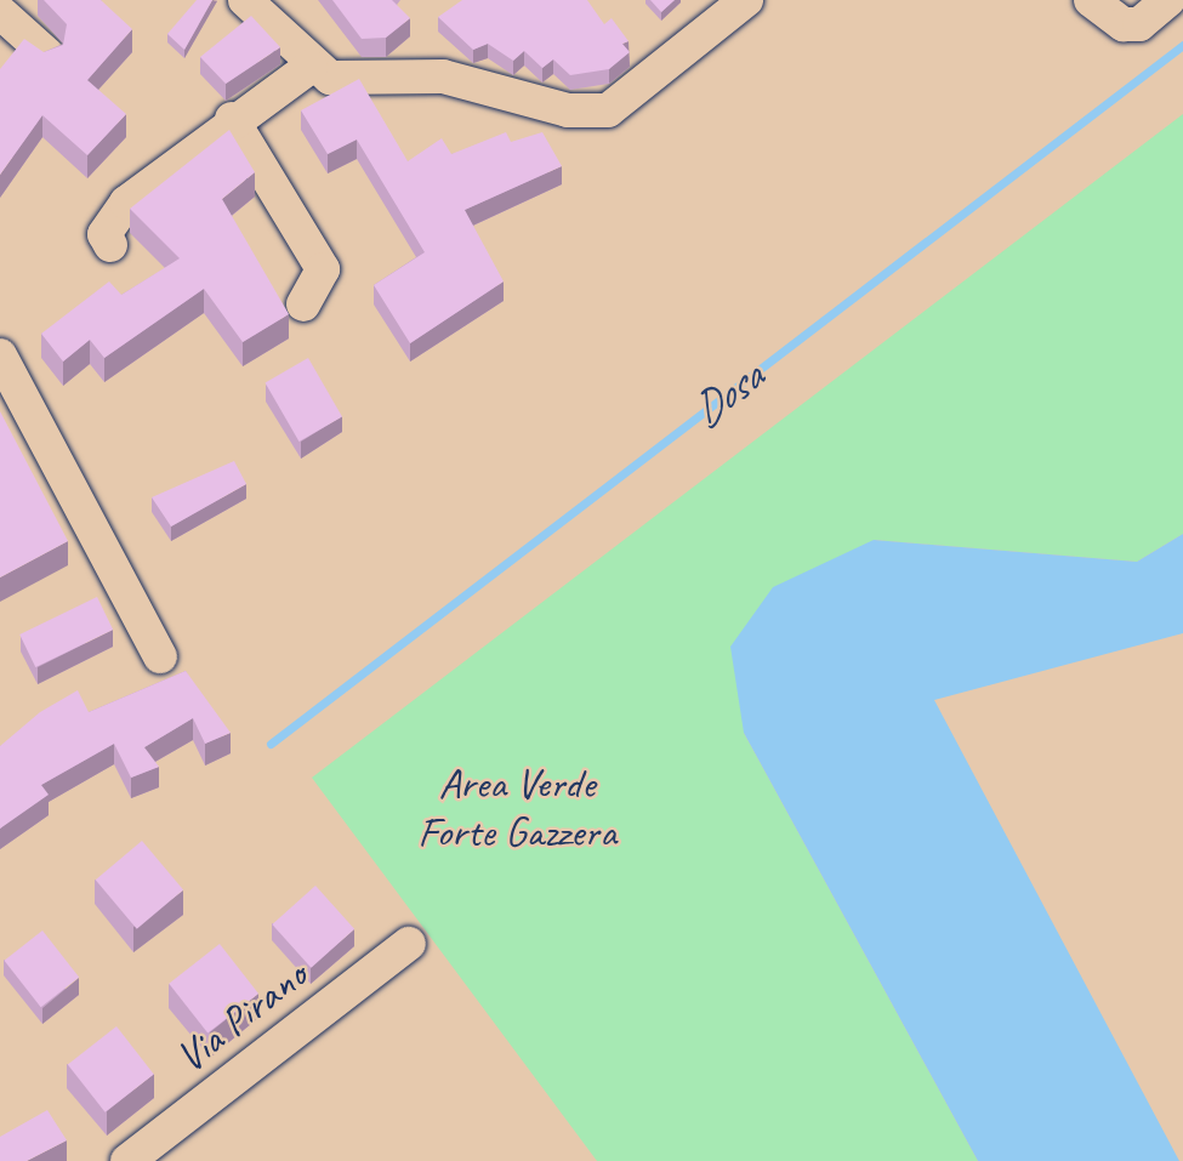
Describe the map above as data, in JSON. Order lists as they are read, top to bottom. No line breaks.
{"streets":{"street":["Via Pirano"]},"water":["Dosa"],"parks":["Area Verde Forte Gazzera"]}
